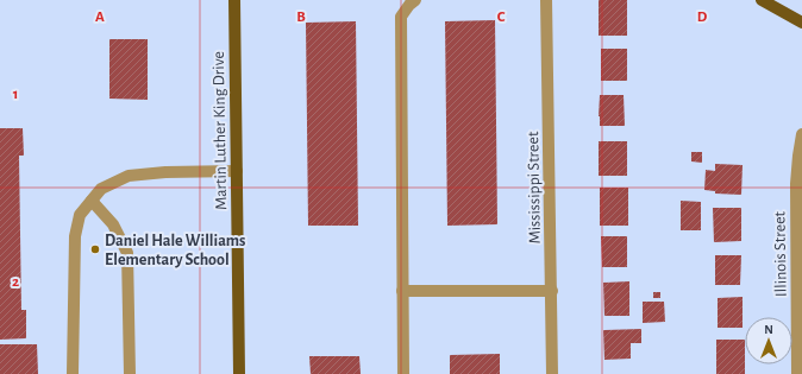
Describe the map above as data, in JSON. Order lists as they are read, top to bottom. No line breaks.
{"streets":{"main road":["Martin Luther King Drive"],"street":["Mississippi Street","Illinois Street"]},"places":["Daniel Hale Williams Elementary School"],"north":"top","grid":{"columns":["A","B","C","D"],"rows":["1","2"]}}
